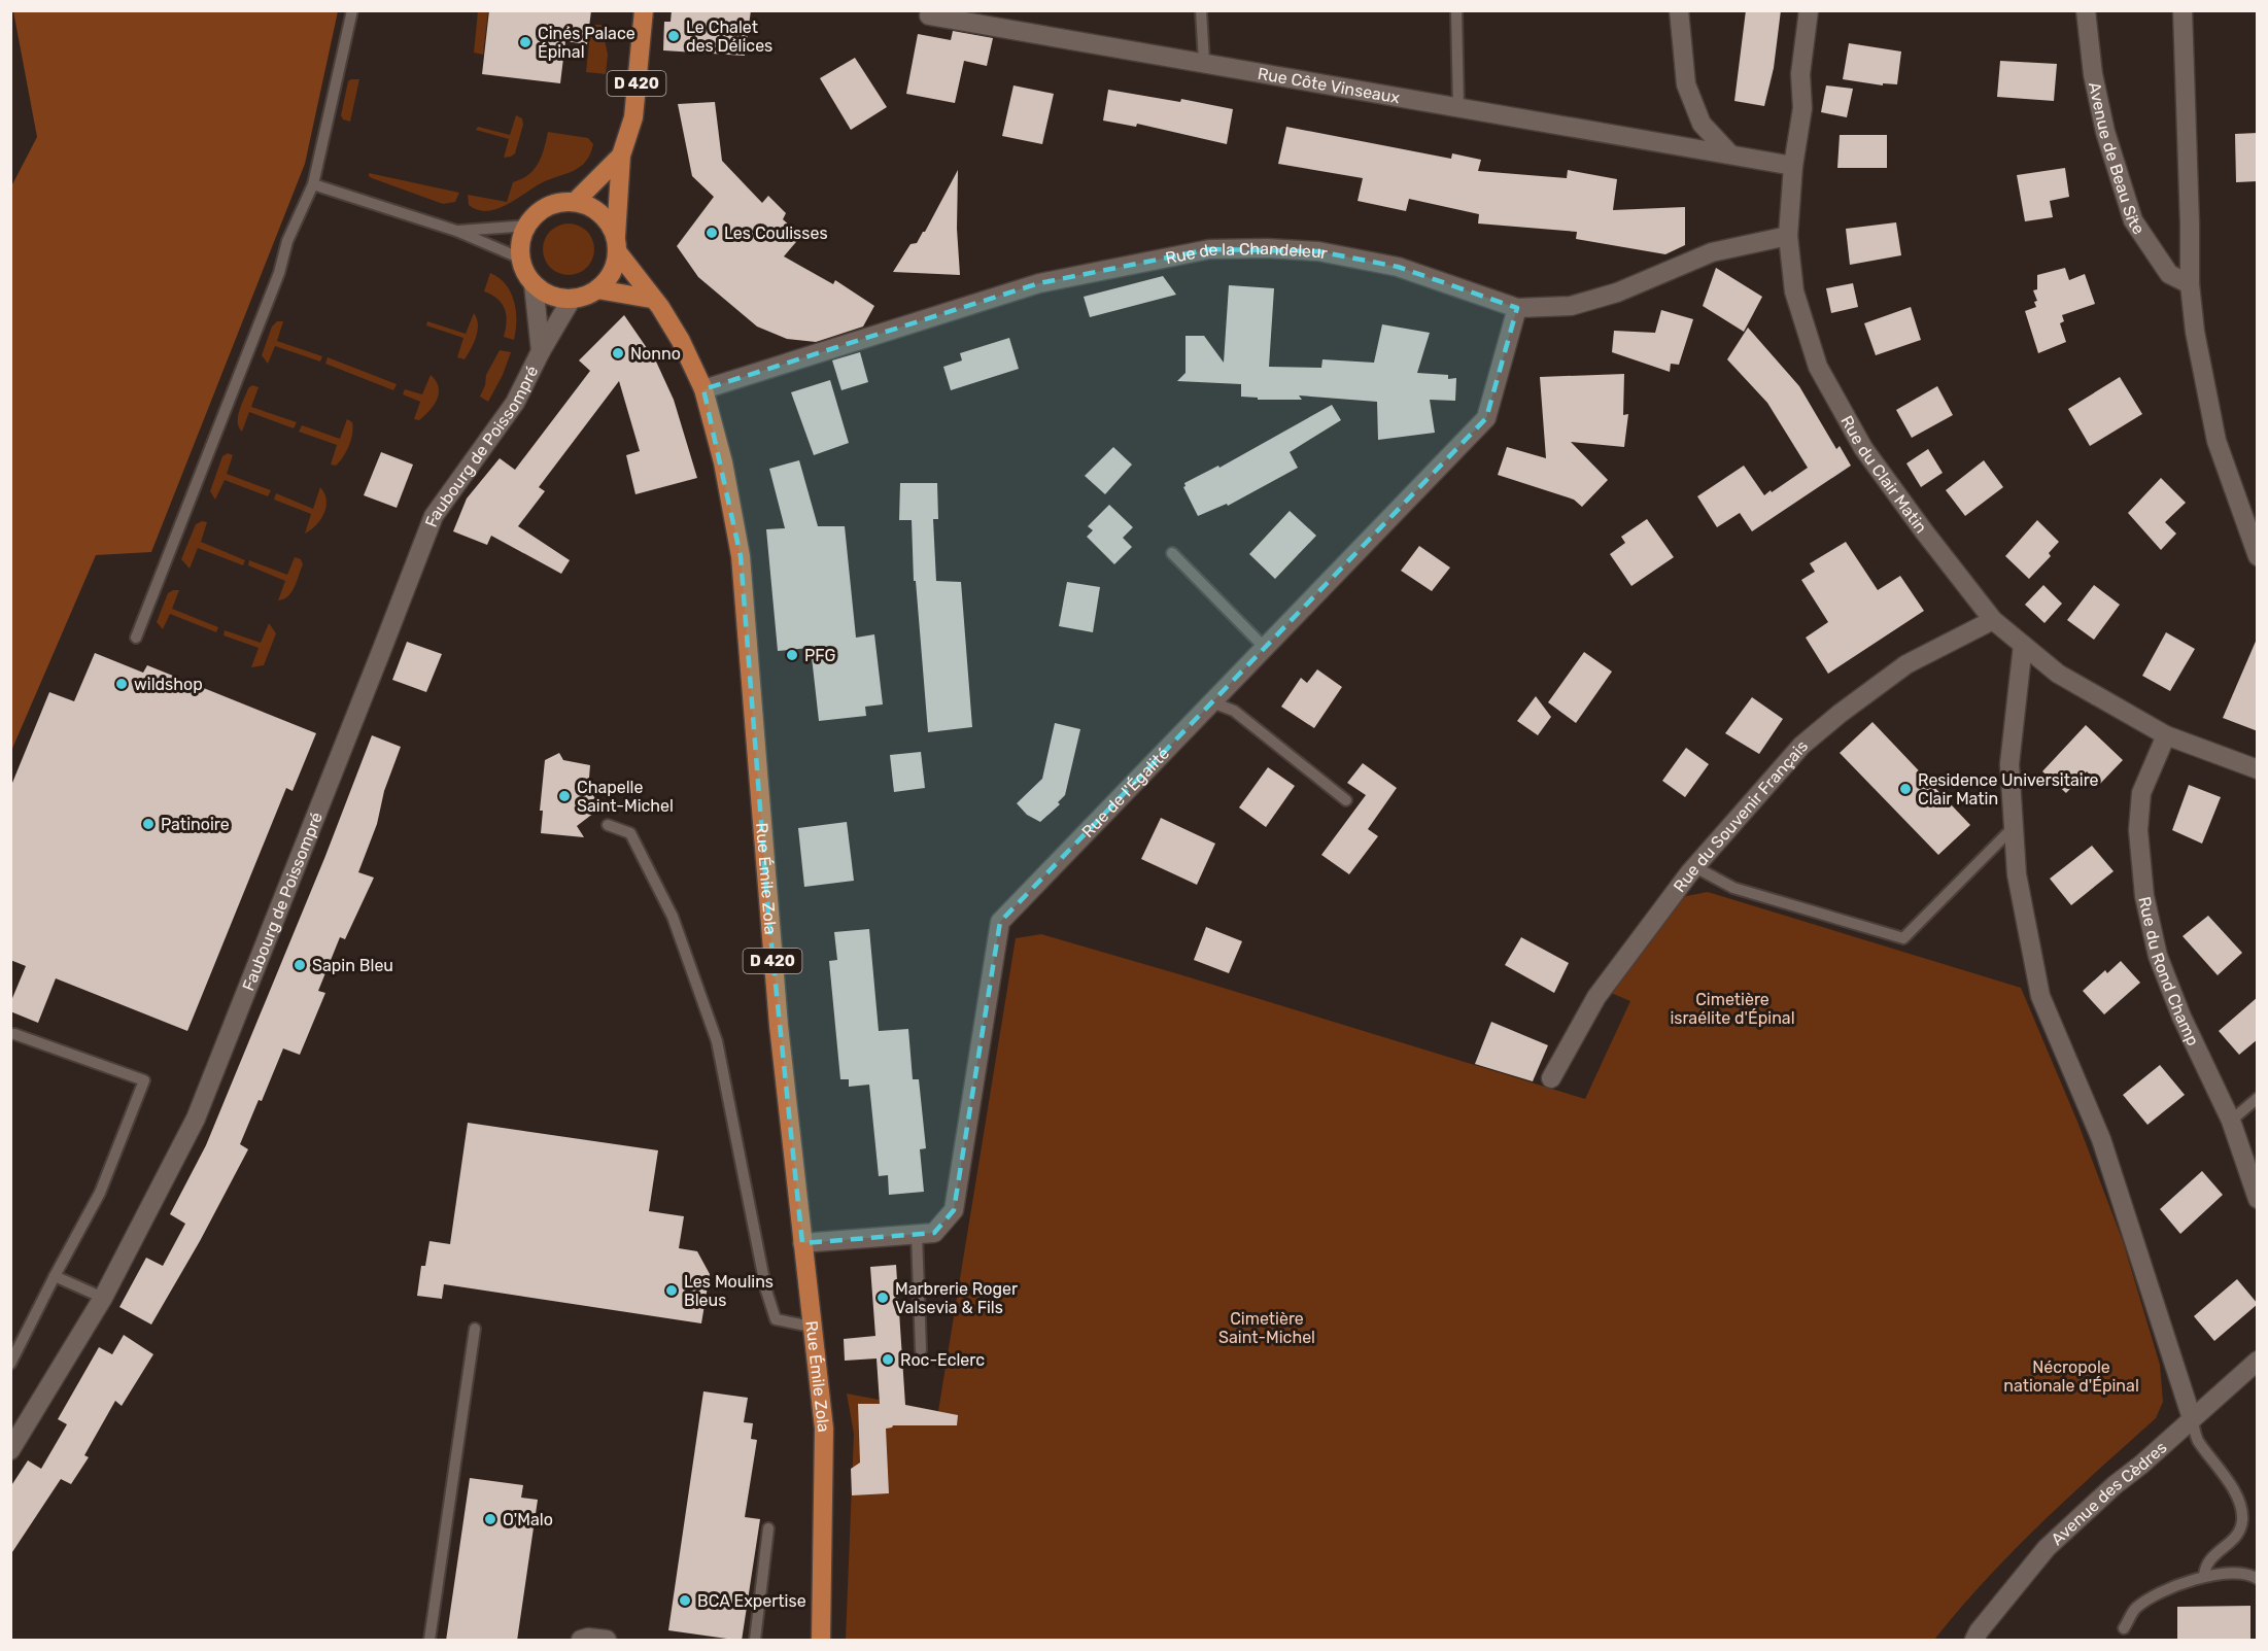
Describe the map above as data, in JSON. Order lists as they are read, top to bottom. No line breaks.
{"streets":{"main road":["D 420","Rue Émile Zola"],"street":["Rue Côte Vinseaux","Avenue de Beau Site","Rue de la Chandeleur","Faubourg de Poissompré","Rue du Clair Matin","Rue de l'Égalité","Rue du Souvenir Français","Rue du Rond Champ","Avenue des Cèdres"]},"crossings":[["D 420","Faubourg de Poissompré"],["D 420","Rue Émile Zola"],["Rue Côte Vinseaux","Rue du Clair Matin"],["Rue de la Chandeleur","Rue du Clair Matin"],["Rue de la Chandeleur","Rue de l'Égalité"],["Rue de la Chandeleur","Rue Émile Zola"],["Rue du Clair Matin","Rue du Souvenir Français"],["Rue du Clair Matin","Rue du Rond Champ"],["Rue de l'Égalité","Rue Émile Zola"]],"parks":["Cimetière israélite d'Épinal","Cimetière Saint-Michel","Nécropole nationale d'Épinal"],"places":["Le Chalet des Délices","Cinés Palace Épinal","Les Coulisses","Nonno","PFG","wildshop","Residence Universitaire Clair Matin","Chapelle Saint-Michel","Patinoire","Sapin Bleu","Les Moulins Bleus","Marbrerie Roger Valsevia & Fils","Roc-Eclerc","O'Malo","BCA Expertise"]}
